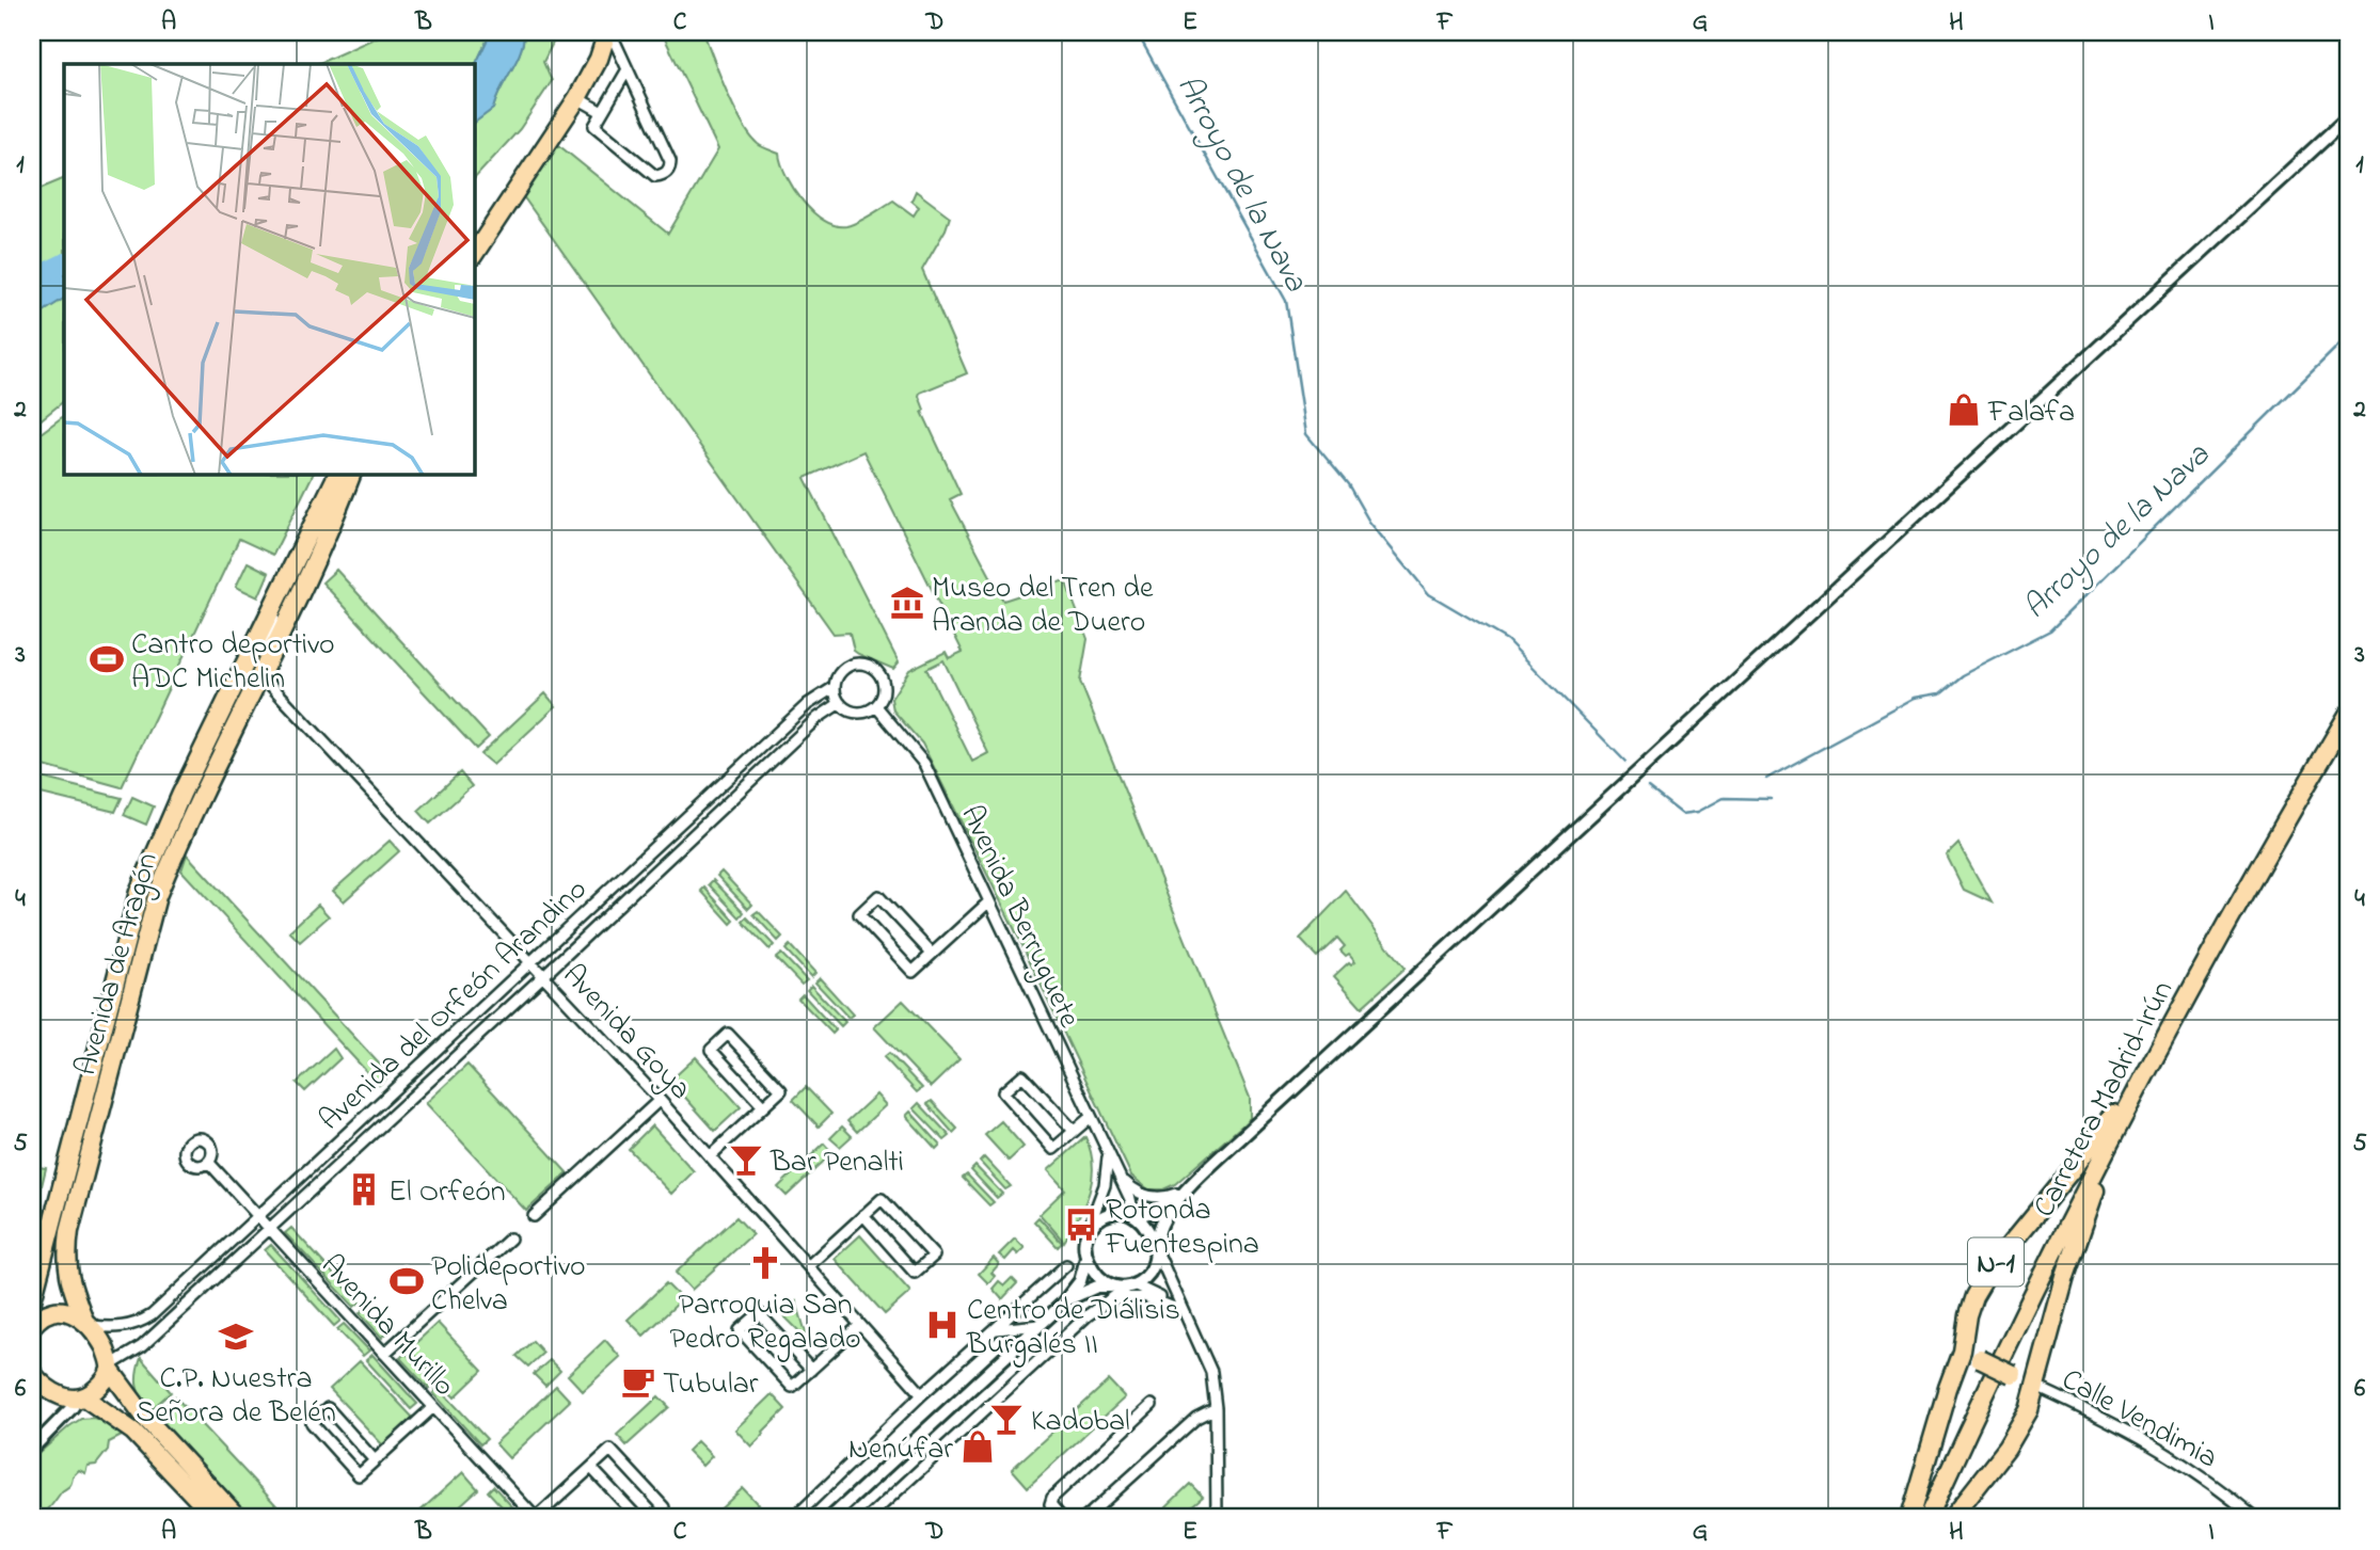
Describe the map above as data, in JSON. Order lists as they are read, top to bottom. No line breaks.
{"streets":{"highway":["Avenida de Aragón","Carretera Madrid-Irún","N-1"],"street":["Avenida Berruguete","Avenida del Orfeón Arandino","Avenida Goya","Avenida Murillo","Calle Vendimia"]},"crossings":[["Avenida Berruguete","Avenida del Orfeón Arandino"],["Avenida de Aragón","Avenida del Orfeón Arandino"],["Avenida de Aragón","Avenida Goya"],["Avenida del Orfeón Arandino","Avenida Goya"],["Avenida del Orfeón Arandino","Avenida Murillo"],["Carretera Madrid-Irún","N-1"],["N-1","Calle Vendimia"]],"water":["Arroyo de la Nava"],"places":{"shop":["Falafa","Nenúfar"],"museum":["Museo del Tren de Aranda de Duero"],"sports":["Cantro deportivo ADC Michelin","Polideportivo Chelva"],"bar":["Bar Penalti","Kadobal"],"building":["El Orfeón"],"bus stop":["Rotonda Fuentespina"],"church":["Parroquia San Pedro Regalado"],"hospital":["Centro de Diálisis Burgalés II"],"school or university":["C.P. Nuestra Señora de Belén"],"cafe":["Tubular"]},"grid":{"columns":["A","B","C","D","E","F","G","H","I"],"rows":["1","2","3","4","5","6"]}}
